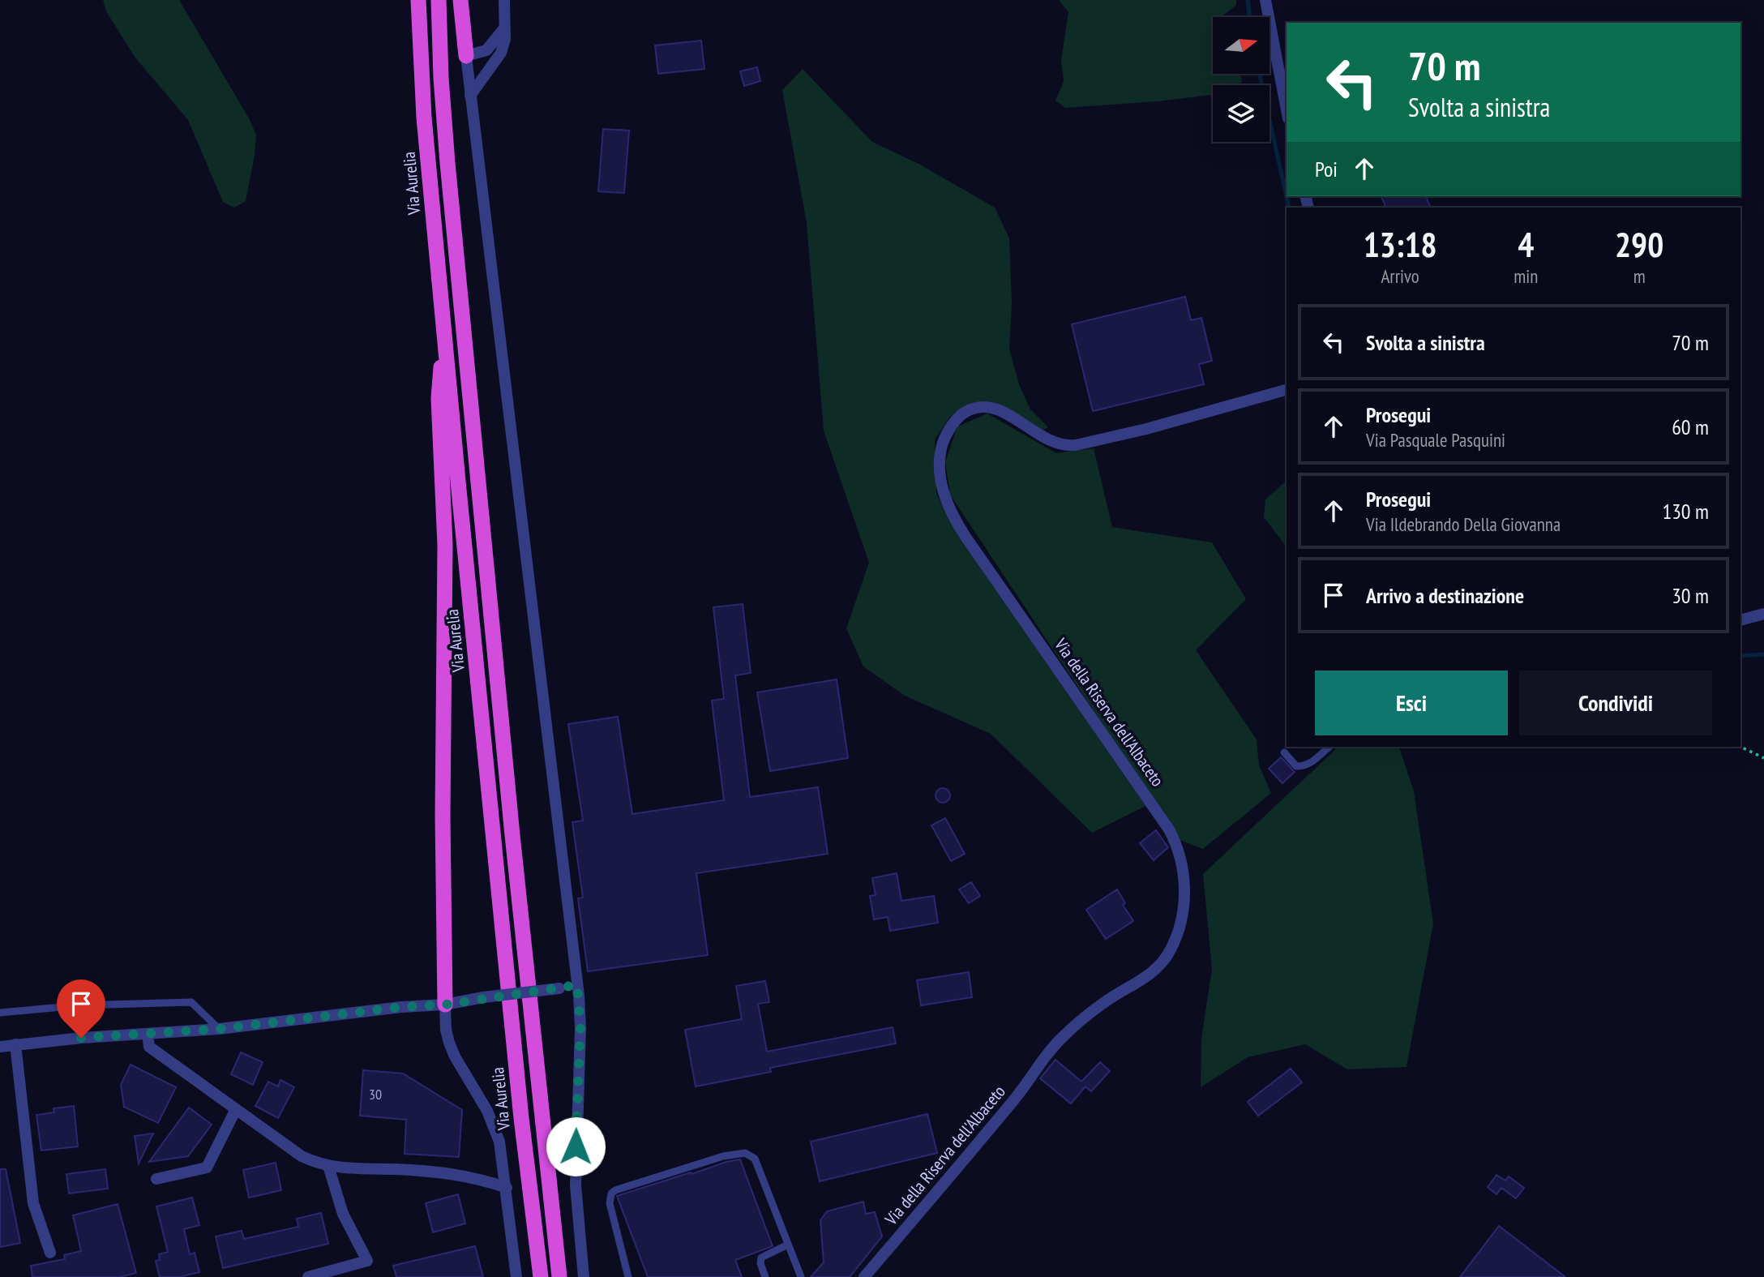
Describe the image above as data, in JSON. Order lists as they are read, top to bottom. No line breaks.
{"streets":{"highway":["Via Aurelia"],"street":["Via della Riserva dell'Albaceto"]},"house_numbers":["30"],"north":"right","page":{"turn":["70 m","Svolta a sinistra"],"then":"Poi","eta":["13:18","Arrivo","4","min","290","m"],"list":[{"name":"Svolta a sinistra","value":"70 m"},{"name":"Prosegui","note":"Via Pasquale Pasquini","value":"60 m"},{"name":"Prosegui","note":"Via Ildebrando Della Giovanna","value":"130 m"},{"name":"Arrivo a destinazione","value":"30 m"}],"buttons":["Esci","Condividi"]}}
